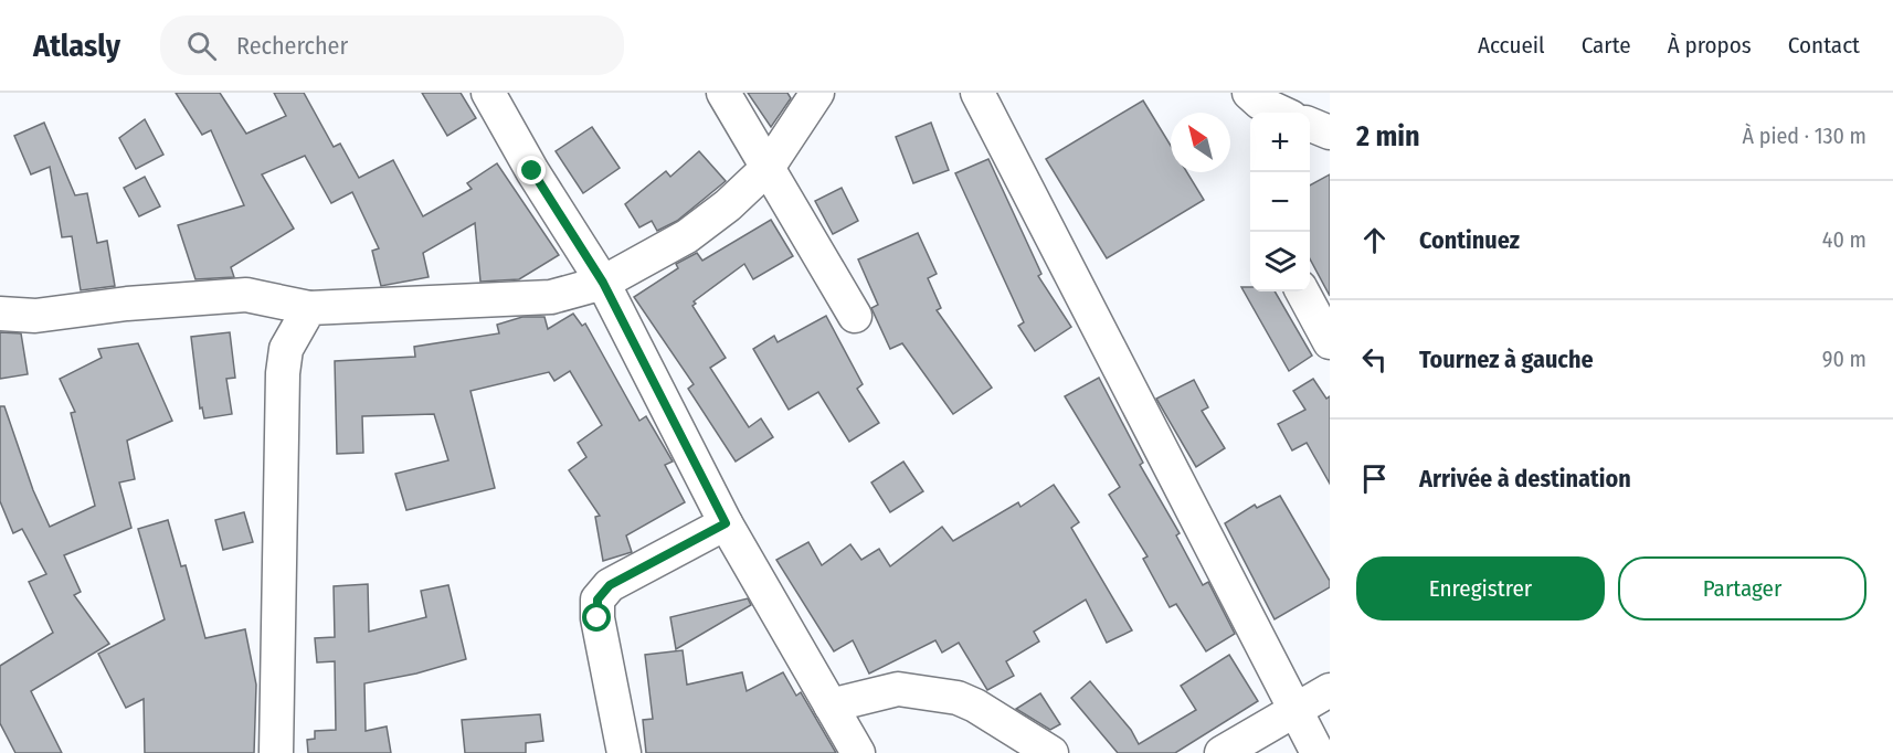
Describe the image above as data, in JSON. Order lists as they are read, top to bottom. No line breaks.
{"north":"top left","page":{"header":"Atlasly","search":"Rechercher","nav":["Accueil","Carte","À propos","Contact"],"heading":["2 min","À pied · 130 m"],"map_buttons":["+","−"],"list":[["Continuez","40 m"],["Tournez à gauche","90 m"],"Arrivée à destination"],"buttons":["Enregistrer","Partager"]}}
